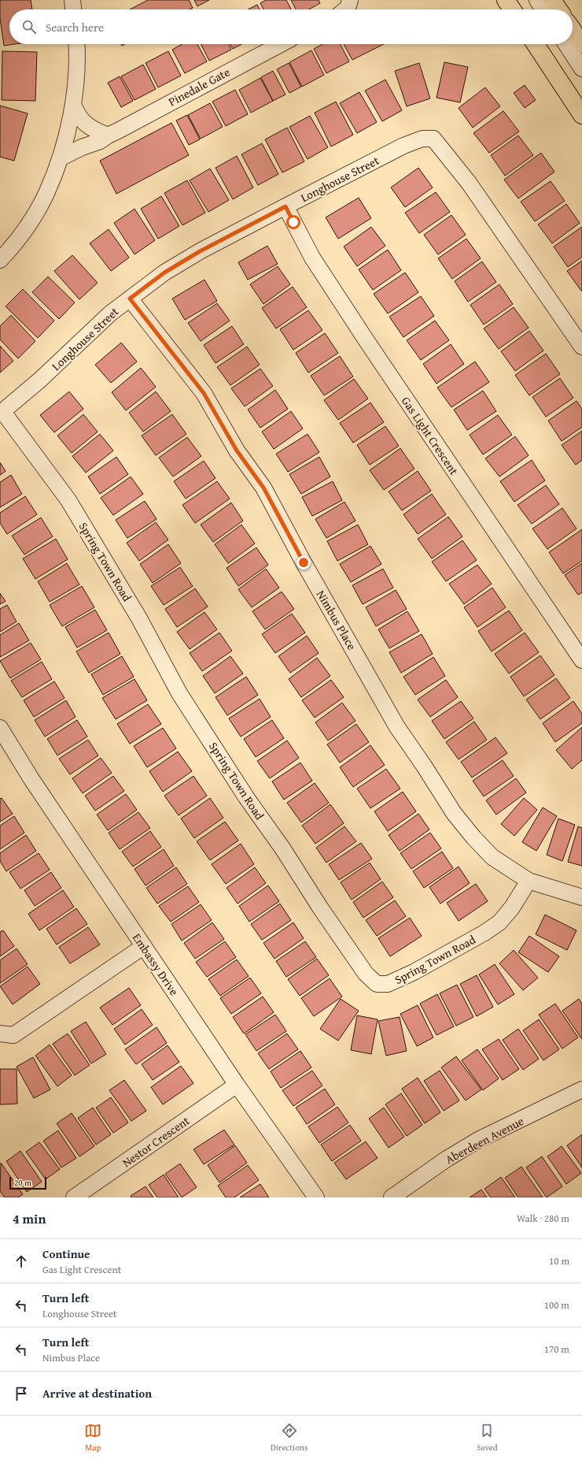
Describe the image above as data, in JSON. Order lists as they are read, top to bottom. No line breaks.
{"streets":{"street":["Pinedale Gate","Longhouse Street","Gas Light Crescent","Spring Town Road","Nimbus Place","Embassy Drive","Aberdeen Avenue","Nestor Crescent"]},"crossings":[["Longhouse Street","Gas Light Crescent"],["Longhouse Street","Spring Town Road"],["Longhouse Street","Nimbus Place"],["Spring Town Road","Nimbus Place"],["Embassy Drive","Nestor Crescent"]],"scale_bar":"20 m","page":{"search":"Search here","scale":"20 m","heading":["4 min","Walk · 280 m"],"list":[["Continue","Gas Light Crescent","10 m"],["Turn left","Longhouse Street","100 m"],["Turn left","Nimbus Place","170 m"],"Arrive at destination"],"nav":["Map","Directions","Saved"]}}
